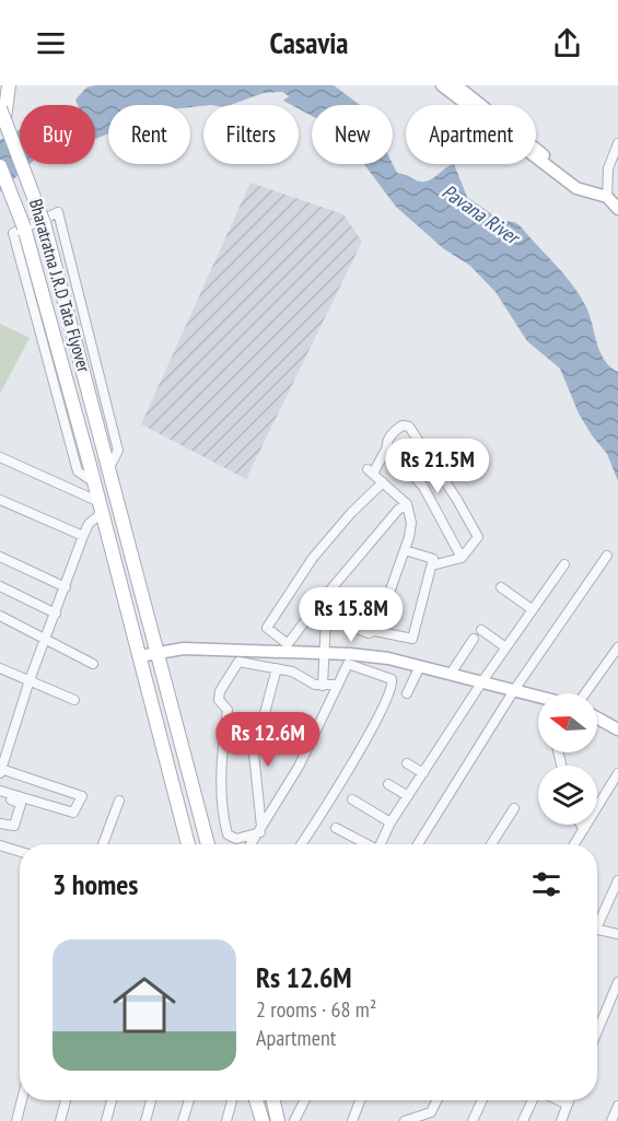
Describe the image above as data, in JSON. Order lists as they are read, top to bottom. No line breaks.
{"streets":{"main road":["Bharatratna J.R.D Tata Flyover"]},"water":["Pavana River"],"north":"left","page":{"header":"Casavia","chip":["Buy","Rent","Filters","New","Apartment"],"price":["Rs 21.5M","Rs 15.8M","Rs 12.6M"],"heading":"3 homes","list":[{"name":"Rs 12.6M","note":"2 rooms · 68 m² · Apartment"}]}}
